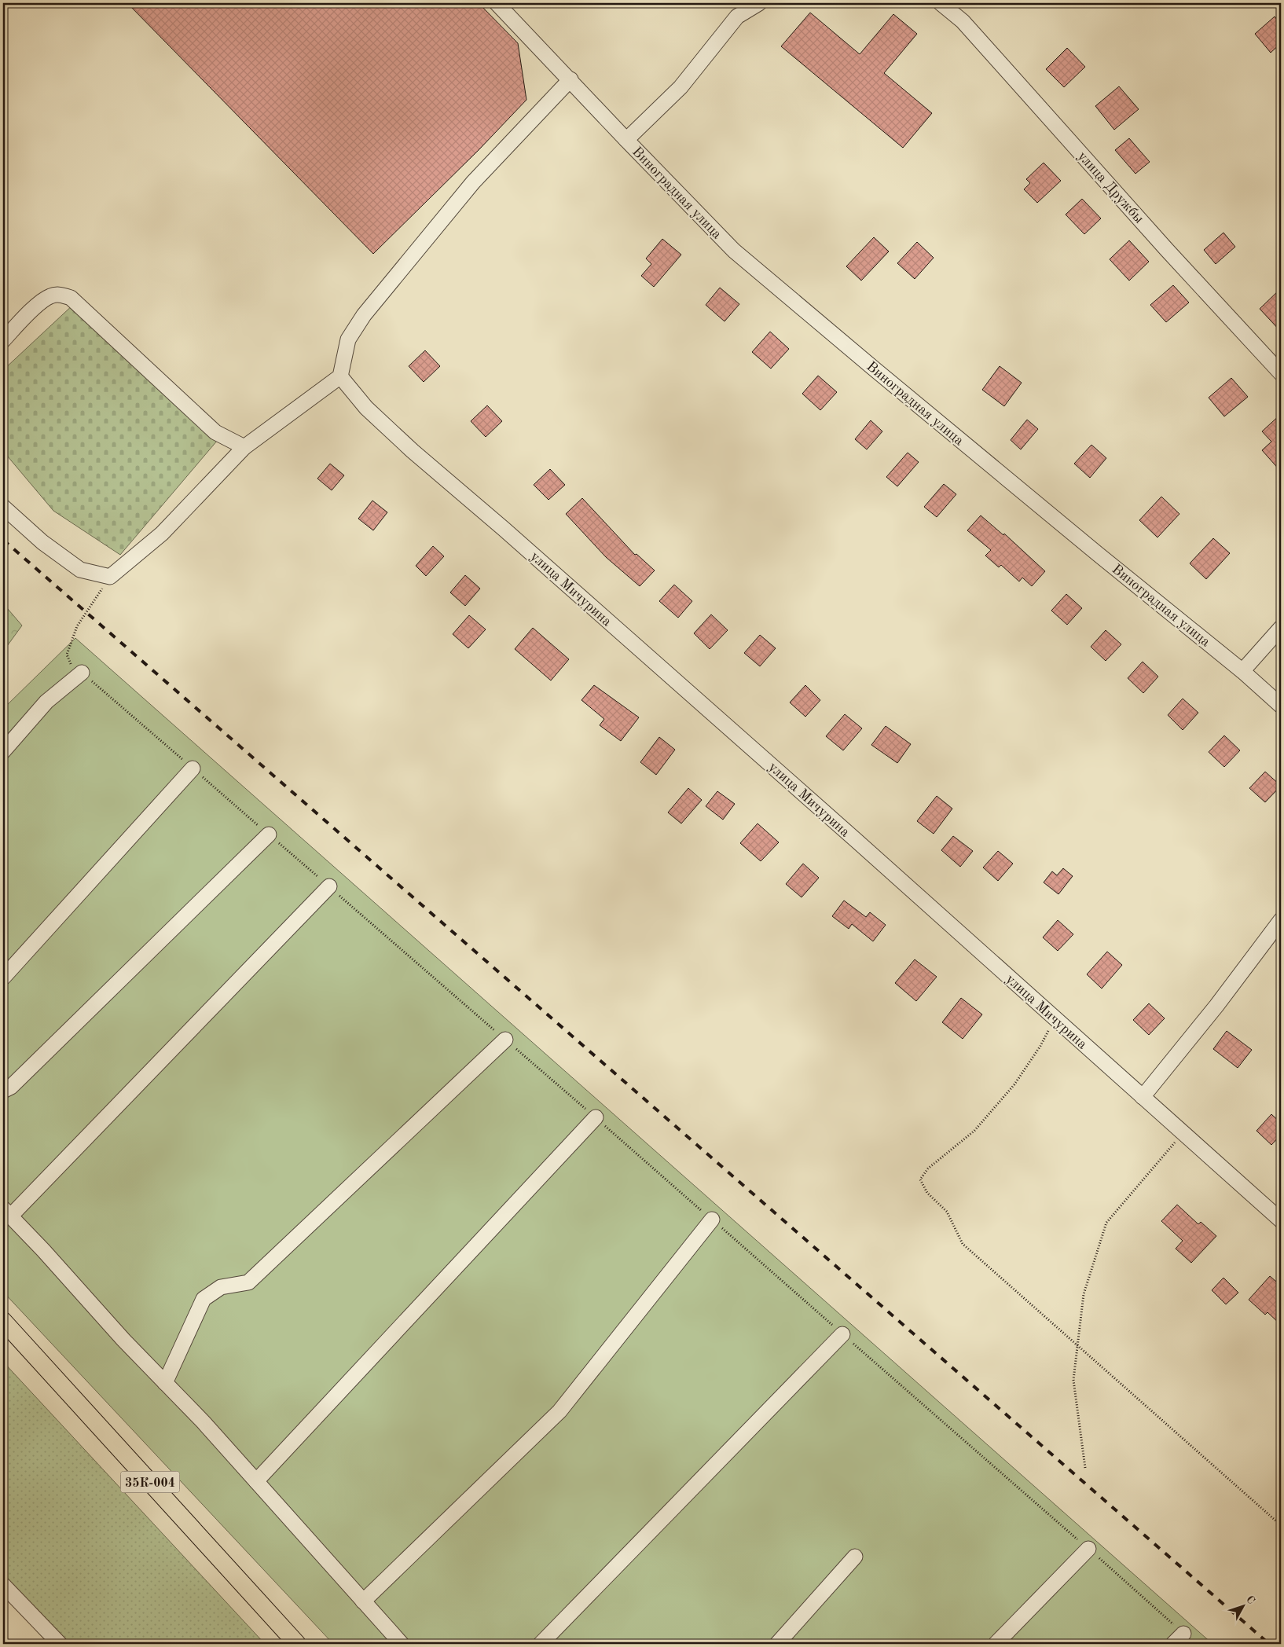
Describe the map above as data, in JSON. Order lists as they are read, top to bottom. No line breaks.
{"streets":{"main road":["35К-004"],"street":["улица Дружбы","Виноградная улица","улица Мичурина"]},"north":"top right"}
